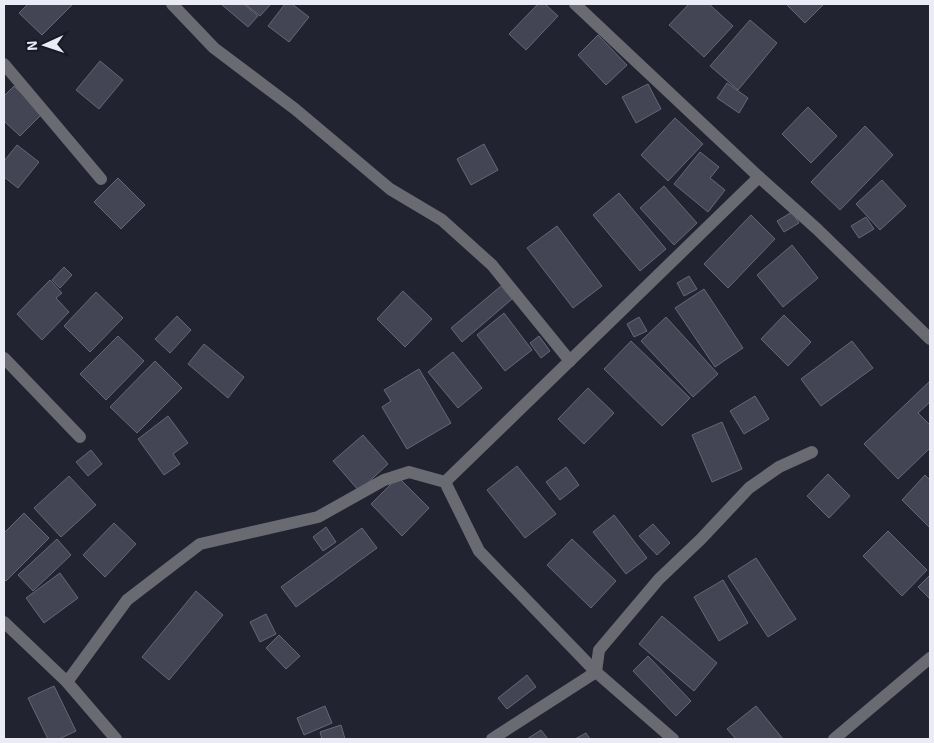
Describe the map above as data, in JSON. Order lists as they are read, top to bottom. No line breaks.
{"north":"left"}
